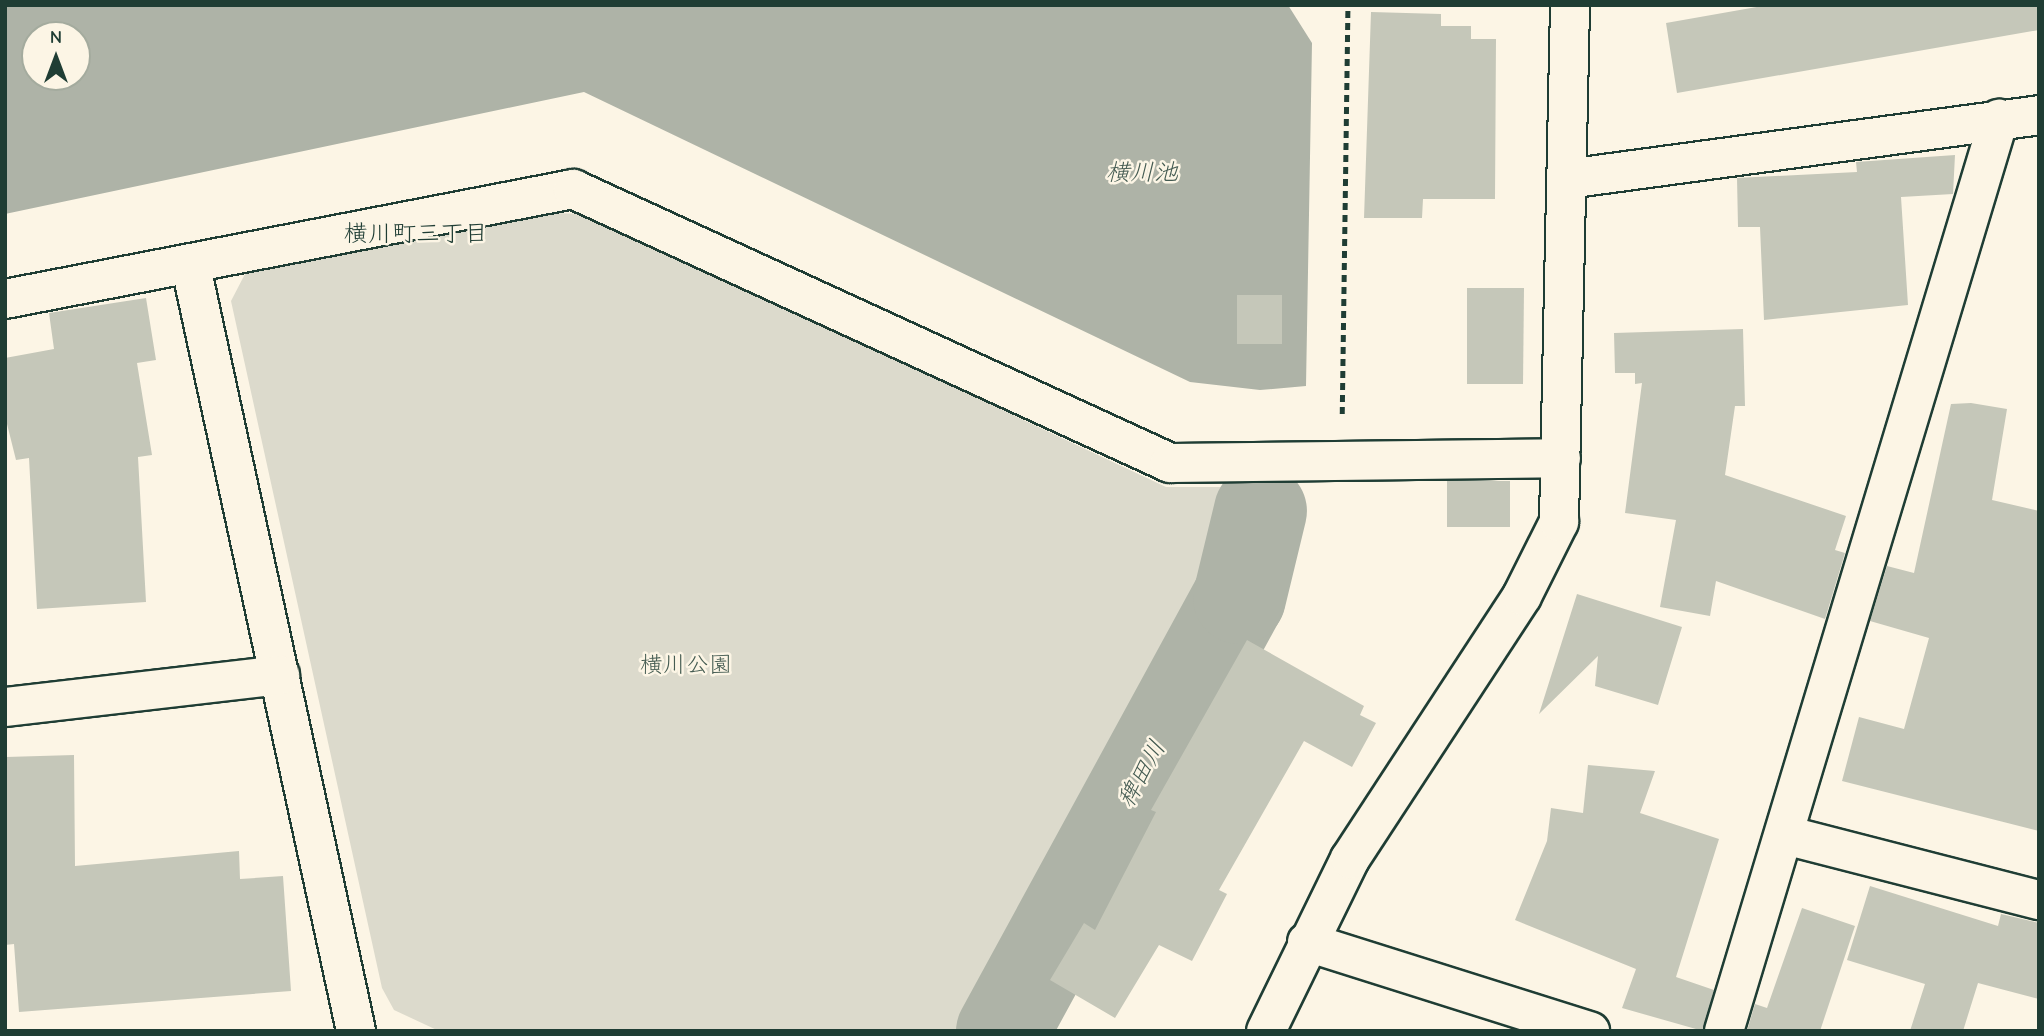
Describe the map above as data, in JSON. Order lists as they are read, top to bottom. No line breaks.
{"districts":["横川町三丁目"],"water":["横川池","稗田川"],"parks":["横川公園"],"north":"top"}
